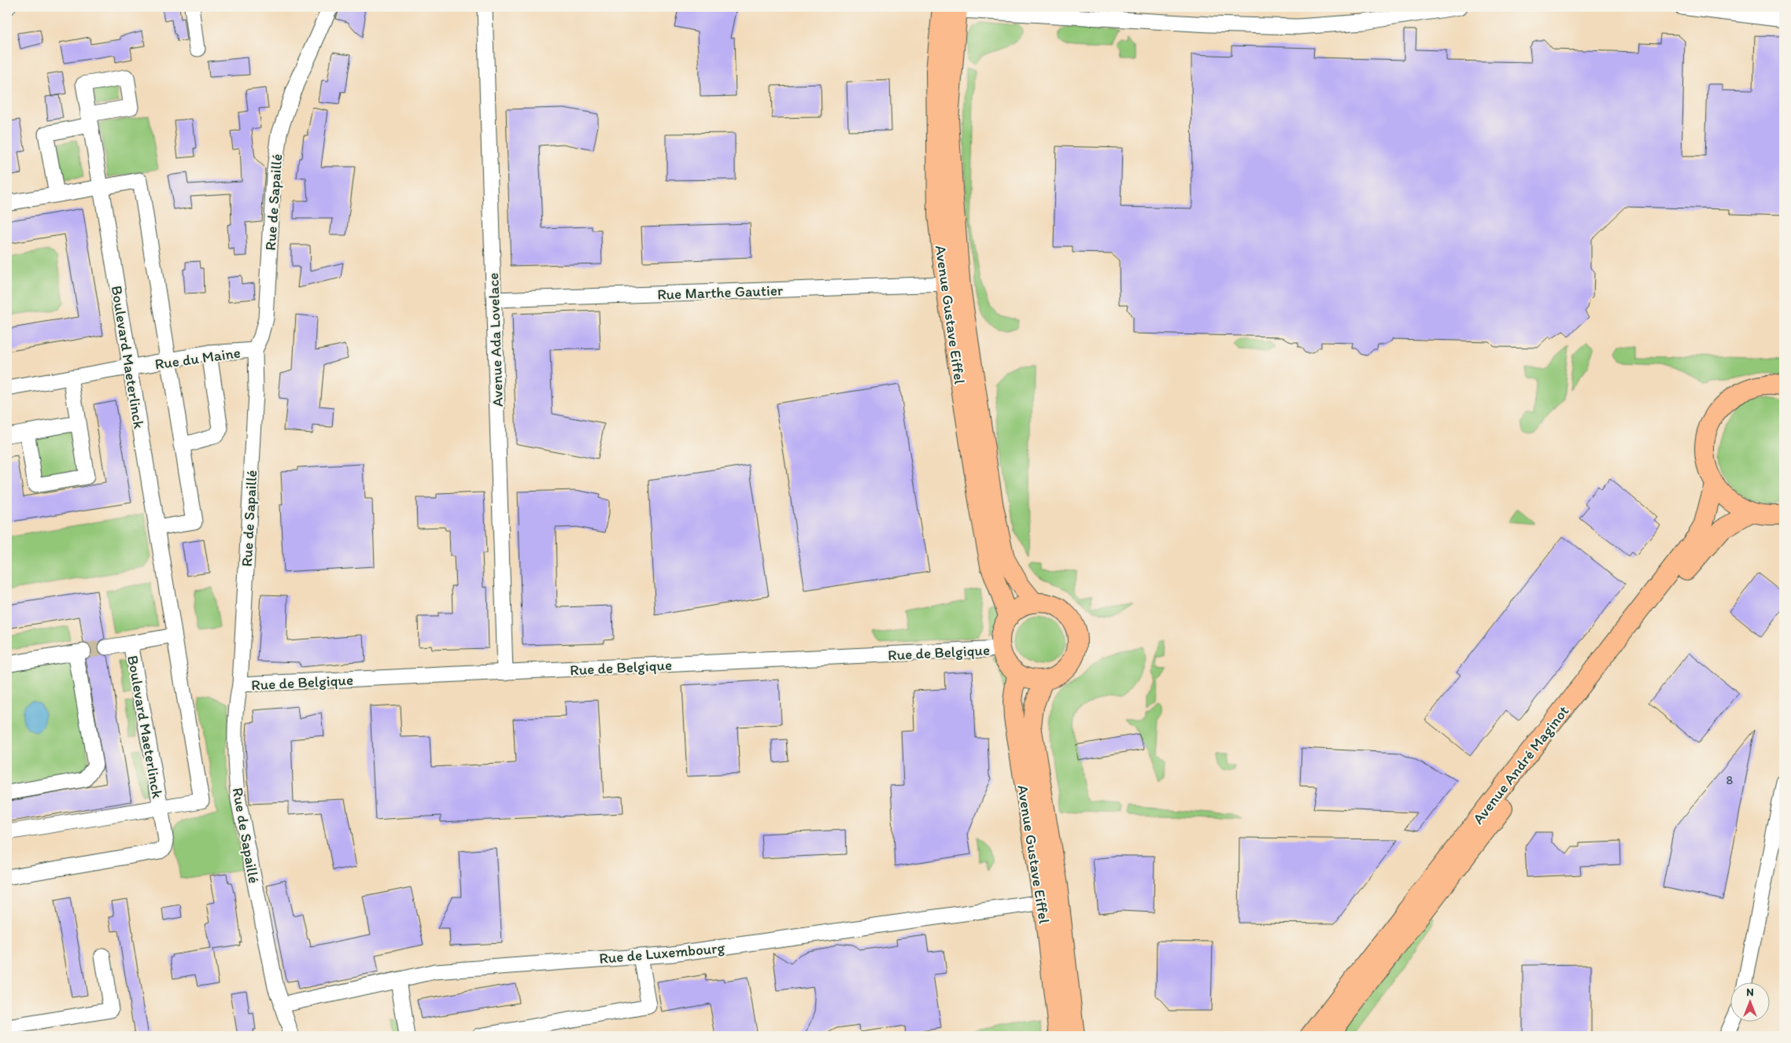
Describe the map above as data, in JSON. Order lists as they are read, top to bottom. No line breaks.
{"streets":{"main road":["Avenue Gustave Eiffel","Avenue André Maginot"],"street":["Rue de Sapaillé","Rue Marthe Gautier","Avenue Ada Lovelace","Boulevard Maeterlinck","Rue du Maine","Rue de Belgique","Rue de Luxembourg"]},"crossings":[["Rue de Sapaillé","Rue du Maine"],["Rue de Sapaillé","Rue de Belgique"],["Rue de Sapaillé","Rue de Luxembourg"],["Rue Marthe Gautier","Avenue Gustave Eiffel"],["Rue Marthe Gautier","Avenue Ada Lovelace"],["Avenue Gustave Eiffel","Rue de Belgique"],["Avenue Gustave Eiffel","Rue de Luxembourg"],["Avenue Ada Lovelace","Rue de Belgique"],["Boulevard Maeterlinck","Rue du Maine"]],"house_numbers":["8"],"north":"top"}
